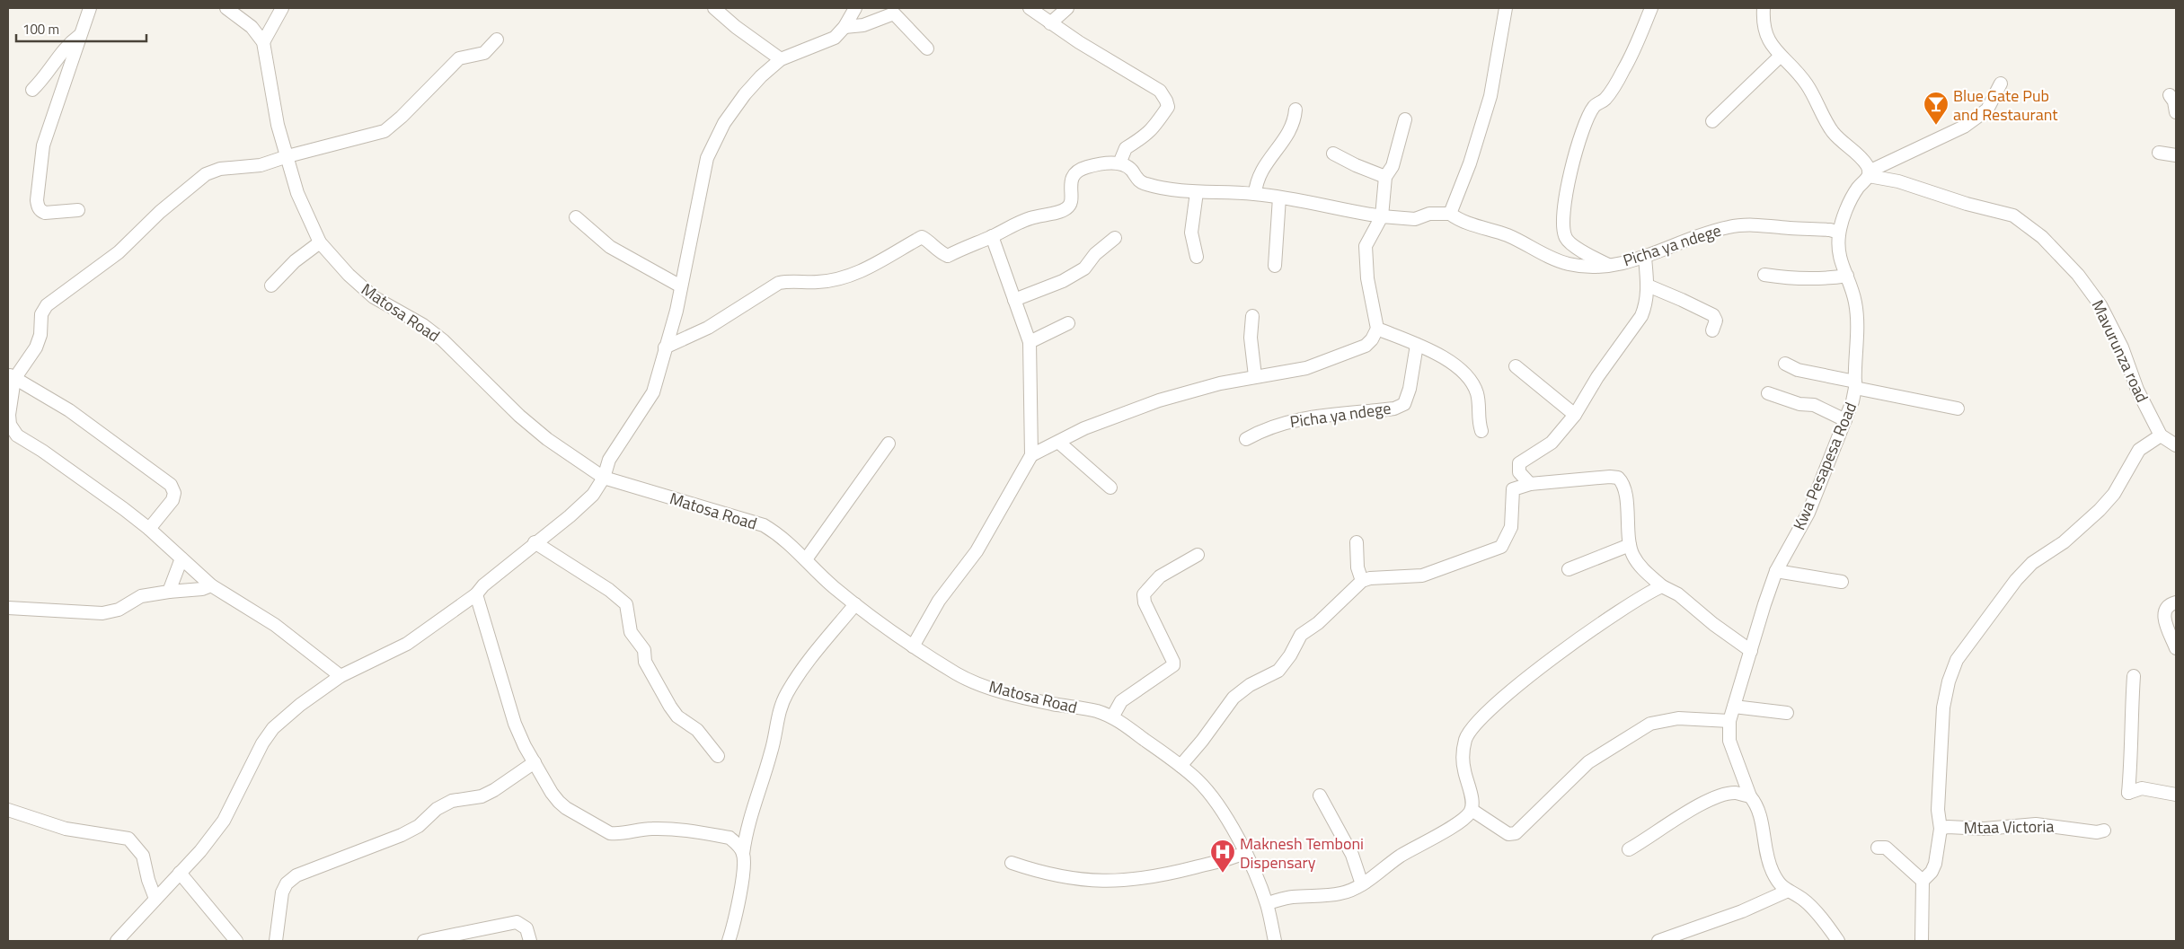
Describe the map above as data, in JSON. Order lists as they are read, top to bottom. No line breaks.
{"streets":{"street":["Picha ya ndege","Matosa Road","Mavurunza road","Kwa Pesapesa Road","Mtaa Victoria"]},"crossings":[["Picha ya ndege","Kwa Pesapesa Road"],["Mavurunza road","Kwa Pesapesa Road"]],"places":{"bar":["Blue Gate Pub and Restaurant"],"hospital":["Maknesh Temboni Dispensary"]},"scale_bar":"100 m"}
